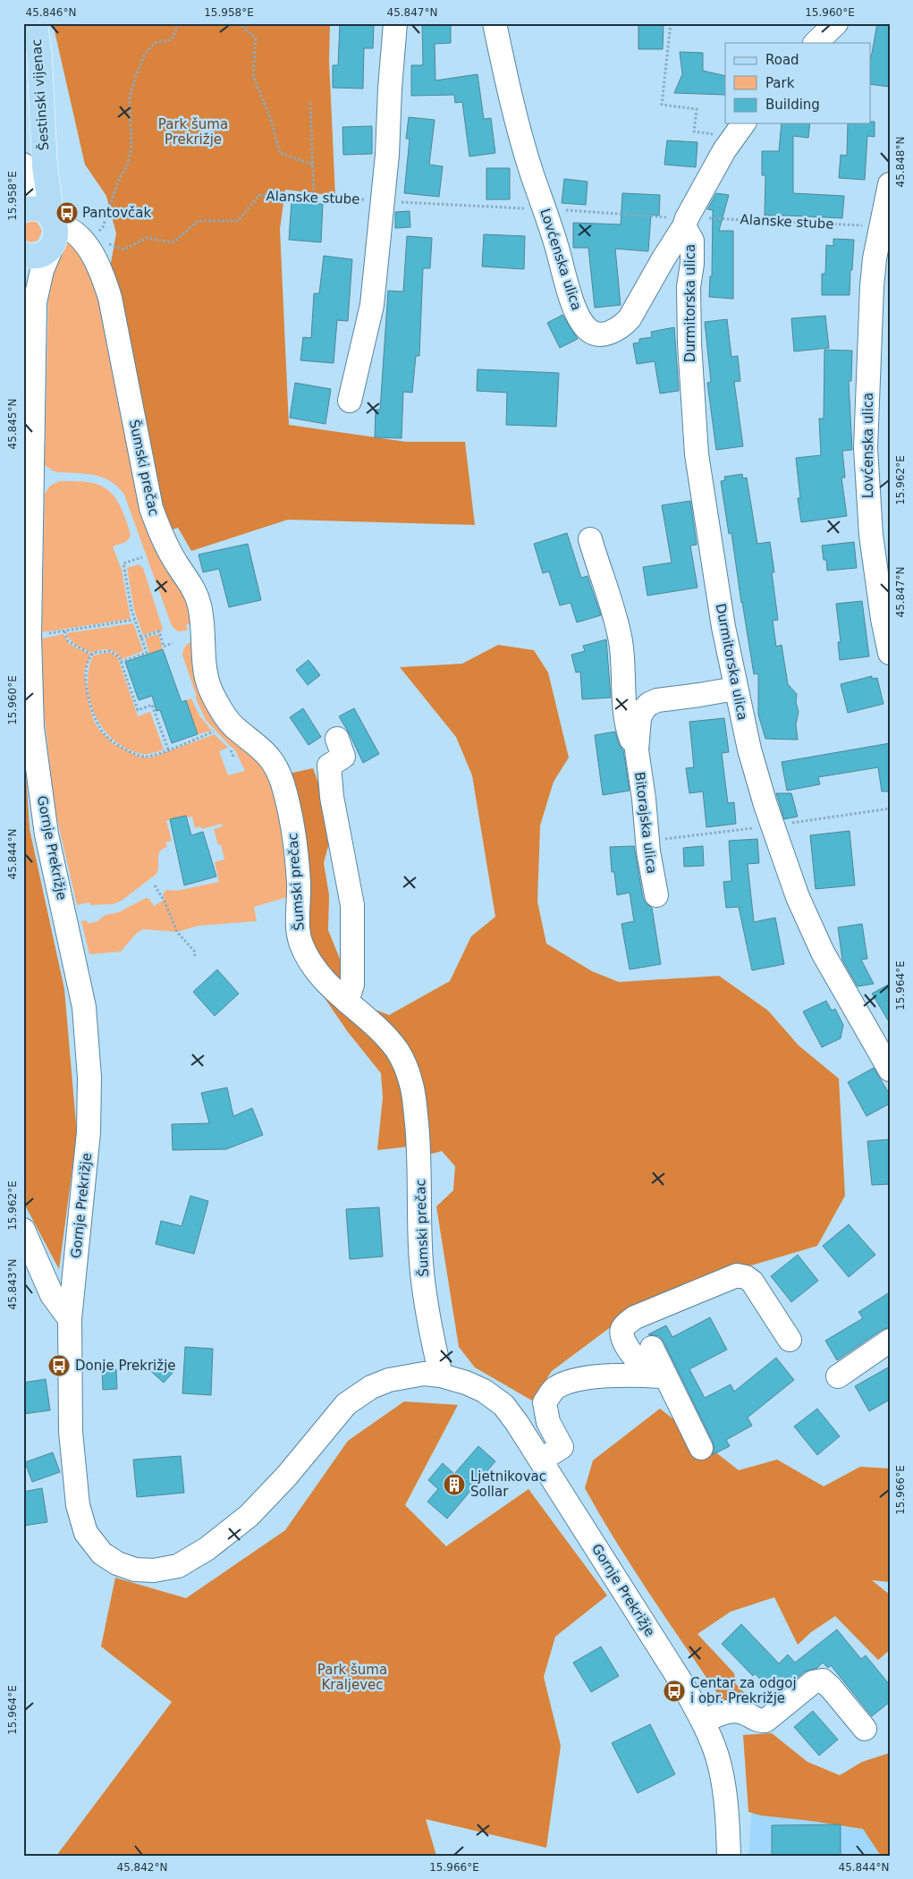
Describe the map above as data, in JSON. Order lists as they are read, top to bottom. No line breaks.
{"streets":{"main road":["Šestinski vijenac"],"street":["Lovćenska ulica","Durmitorska ulica","Šumski prečac","Bitorajska ulica","Gornje Prekrižje"],"path":["Alanske stube"]},"crossings":[["Šestinski vijenac","Šumski prečac"],["Šestinski vijenac","Gornje Prekrižje"],["Alanske stube","Lovćenska ulica"],["Lovćenska ulica","Durmitorska ulica"],["Durmitorska ulica","Bitorajska ulica"],["Šumski prečac","Gornje Prekrižje"]],"parks":["Park šuma Prekrižje","Park šuma Kraljevec"],"places":{"bus stop":["Pantovčak","Donje Prekrižje","Centar za odgoj i obr. Prekrižje"],"building":["Ljetnikovac Sollar"]},"legend":["Road","Park","Building"],"coordinates":["45.846°N","15.958°E","45.847°N","15.960°E","45.848°N","45.845°N","15.962°E","45.844°N","15.964°E","45.843°N","15.966°E","45.842°N"]}
